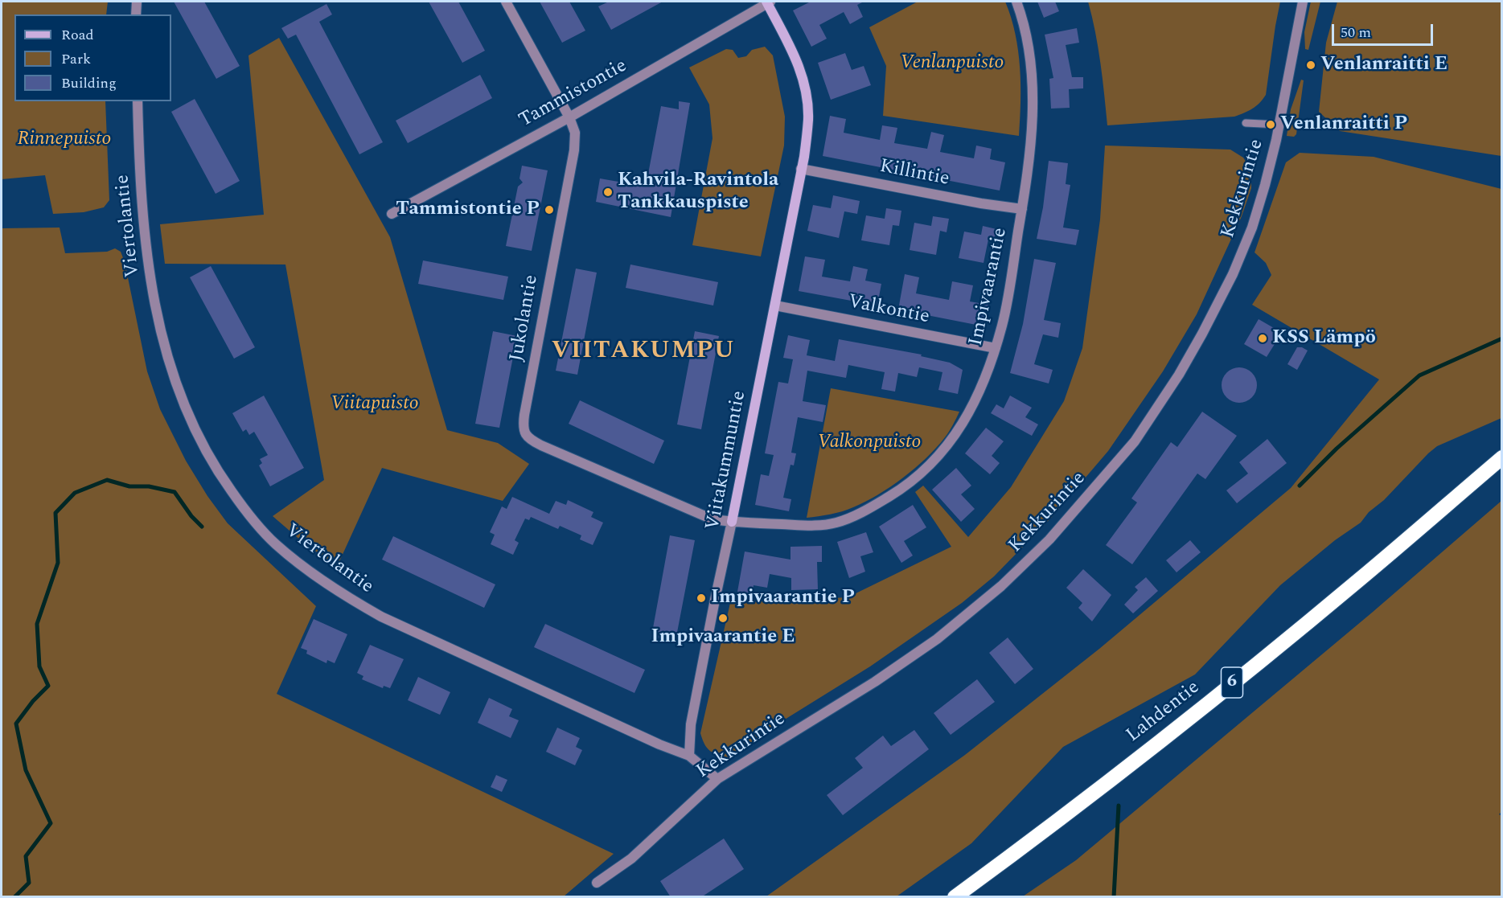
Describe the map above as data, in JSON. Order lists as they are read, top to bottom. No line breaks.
{"streets":{"highway":["6","Lahdentie"],"street":["Tammistontie","Killintie","Kekkurintie","Viertolantie","Impivaarantie","Valkontie","Jukolantie","Viitakummuntie"]},"crossings":[["Tammistontie","Jukolantie"],["Tammistontie","Viitakummuntie"],["Killintie","Impivaarantie"],["Killintie","Viitakummuntie"],["Viertolantie","Viitakummuntie"],["Impivaarantie","Valkontie"],["Impivaarantie","Jukolantie"],["Impivaarantie","Viitakummuntie"],["Valkontie","Viitakummuntie"],["Jukolantie","Viitakummuntie"]],"districts":["VIITAKUMPU"],"parks":["Venlanpuisto","Rinnepuisto","Viitapuisto","Valkonpuisto"],"places":["Venlanraitti E","Venlanraitti P","Kahvila-Ravintola Tankkauspiste","Tammistontie P","KSS Lämpö","Impivaarantie P","Impivaarantie E"],"legend":["Road","Park","Building"],"scale_bar":"50 m"}
